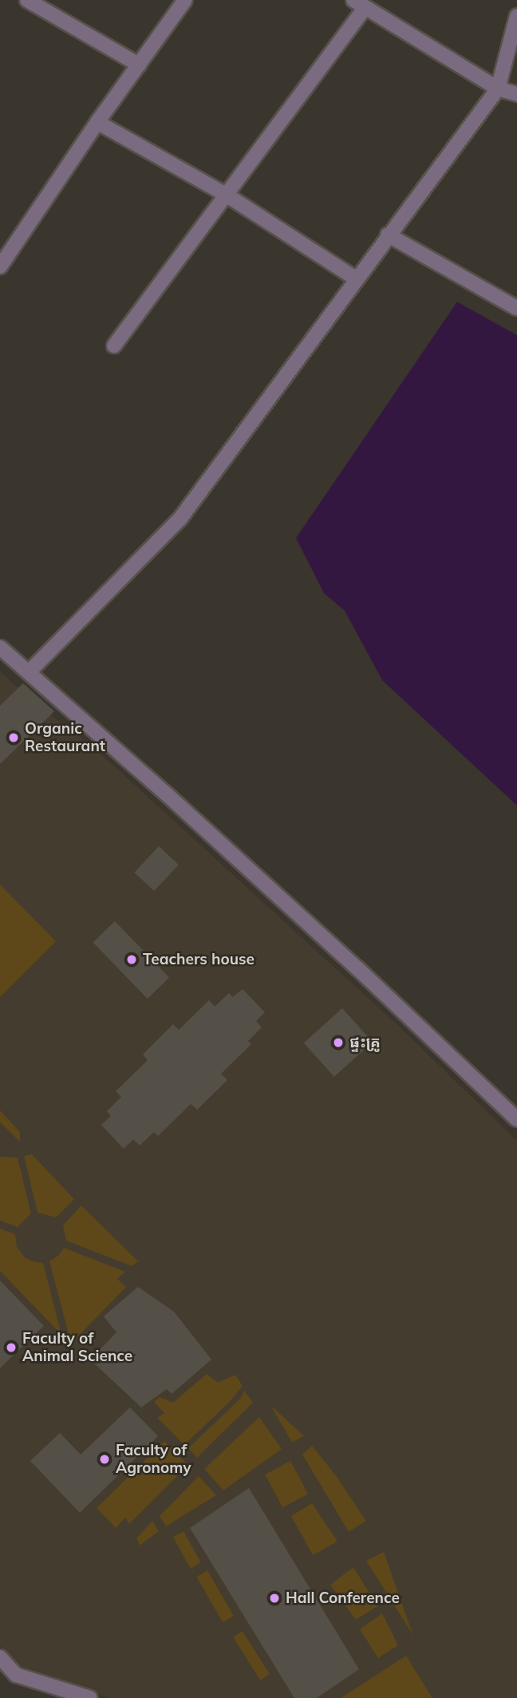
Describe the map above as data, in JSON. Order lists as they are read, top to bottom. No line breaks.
{"places":["Organic Restaurant","Teachers house","ផ្ទះគ្រូ","Faculty of Animal Science","Faculty of Agronomy","Hall Conference"]}
